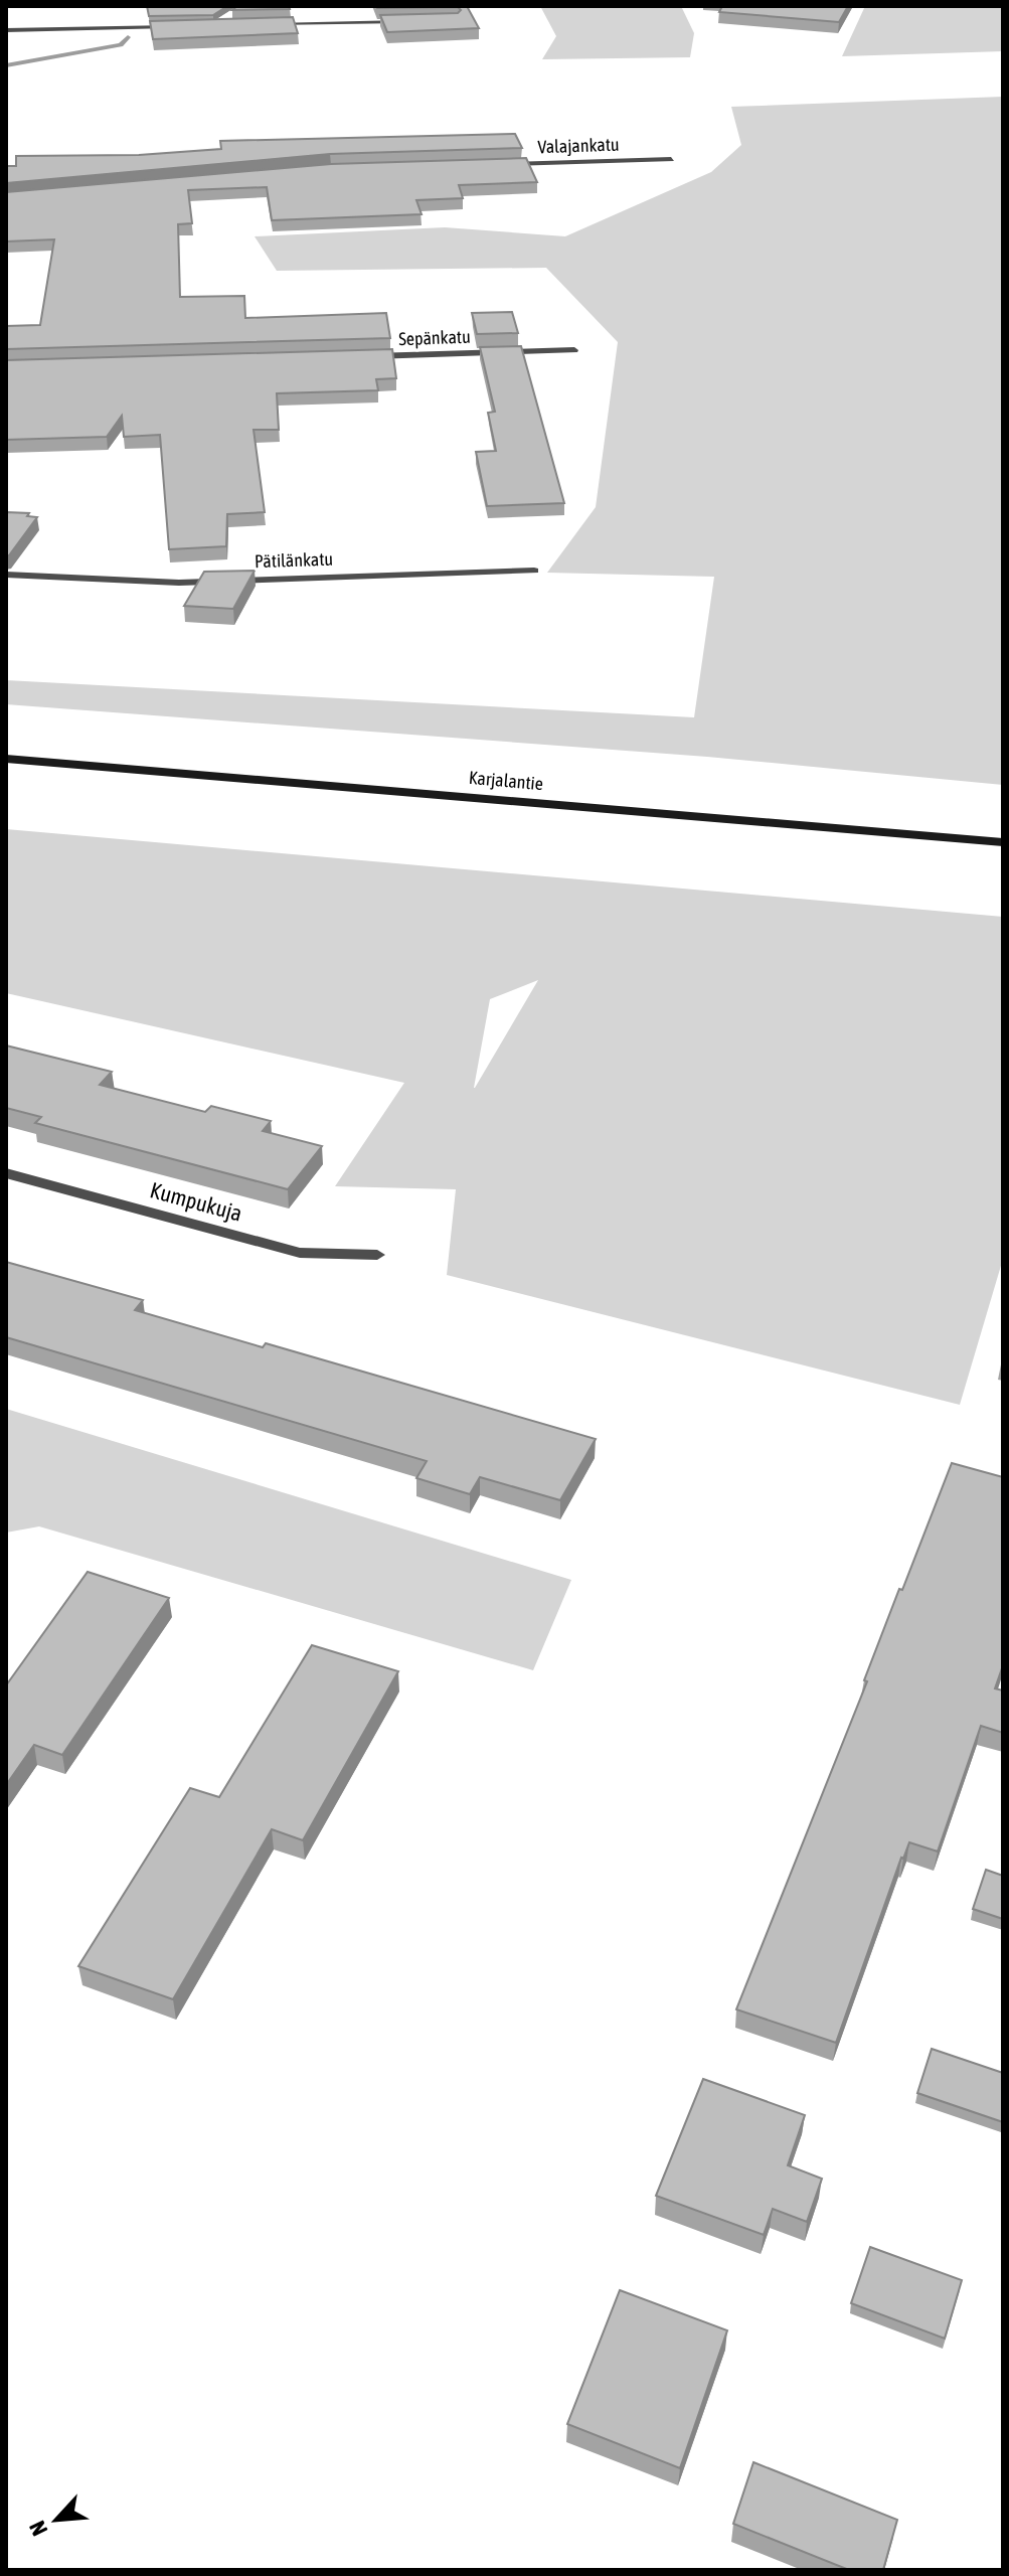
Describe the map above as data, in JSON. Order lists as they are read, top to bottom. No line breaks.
{"streets":{"main road":["Karjalantie"],"street":["Valajankatu","Sepänkatu","Pätilänkatu","Kumpukuja"]},"north":"bottom left"}
